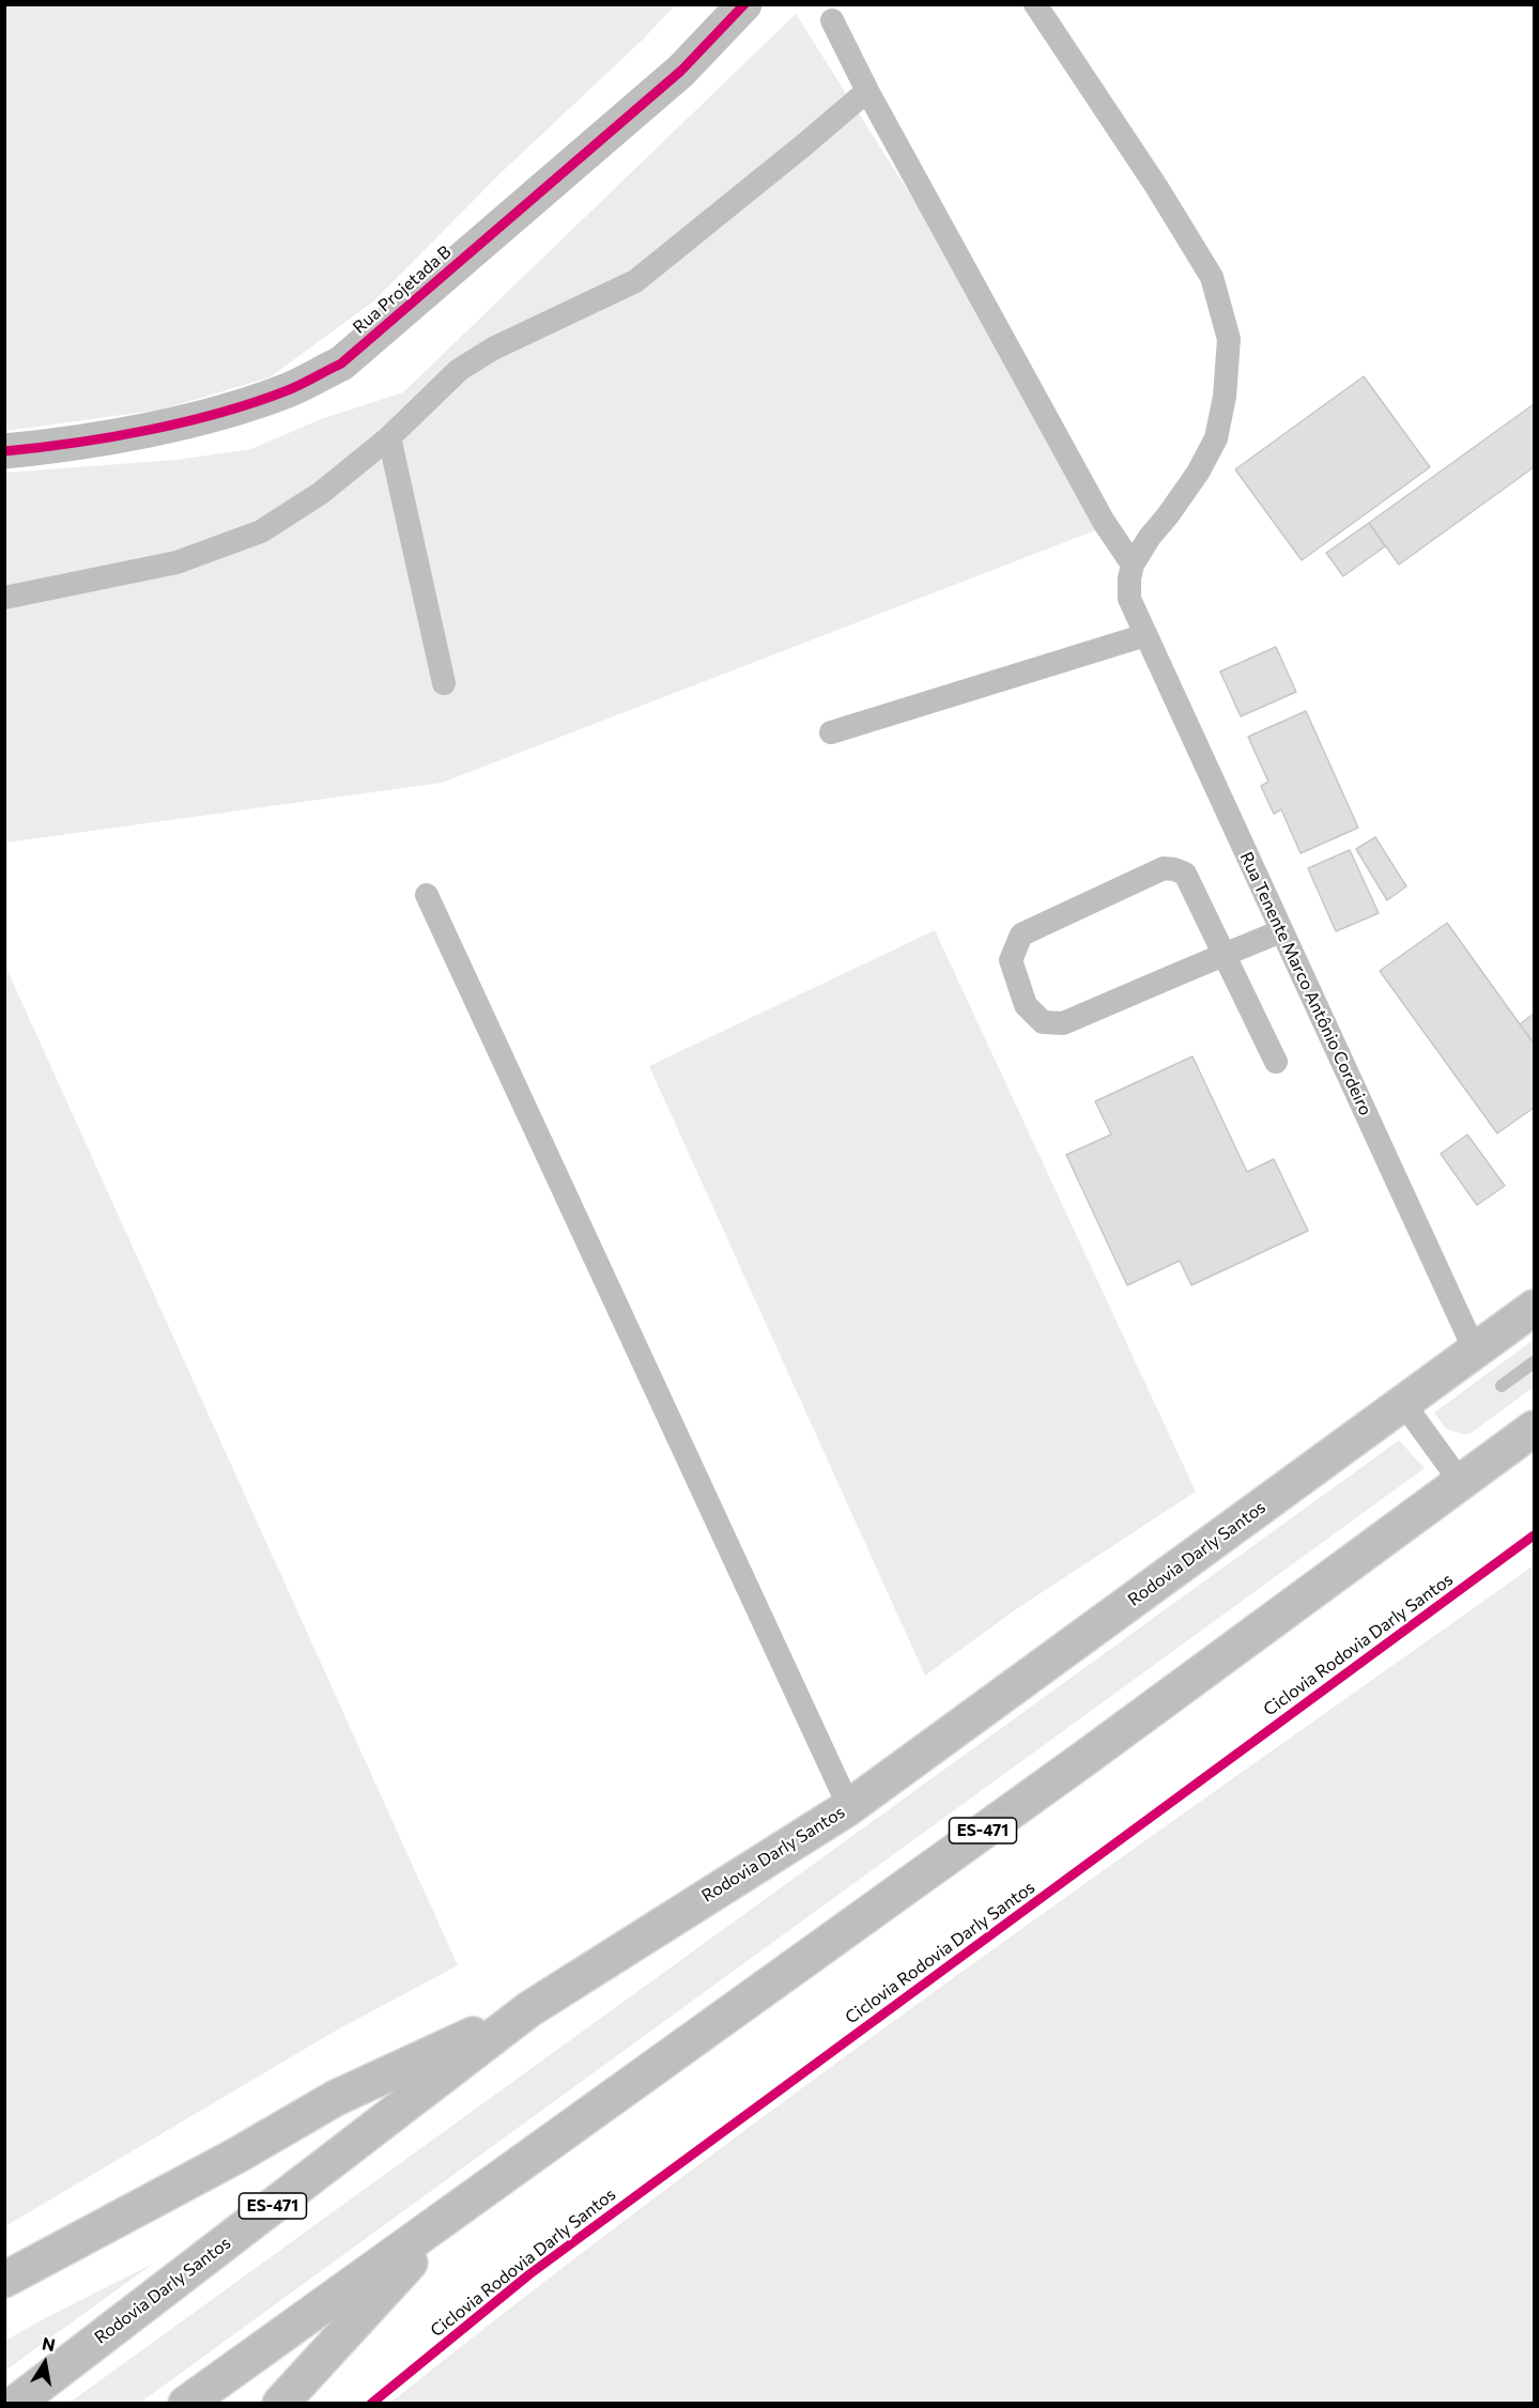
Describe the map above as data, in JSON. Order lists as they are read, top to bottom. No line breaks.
{"streets":{"main road":["Rua Projetada B","Rodovia Darly Santos","ES-471"],"lane":["Rua Tenente Marco Antônio Cordeiro"],"cycle path":["Ciclovia Rodovia Darly Santos"]},"crossings":[["Rua Tenente Marco Antônio Cordeiro","Rodovia Darly Santos"]],"north":"top"}
